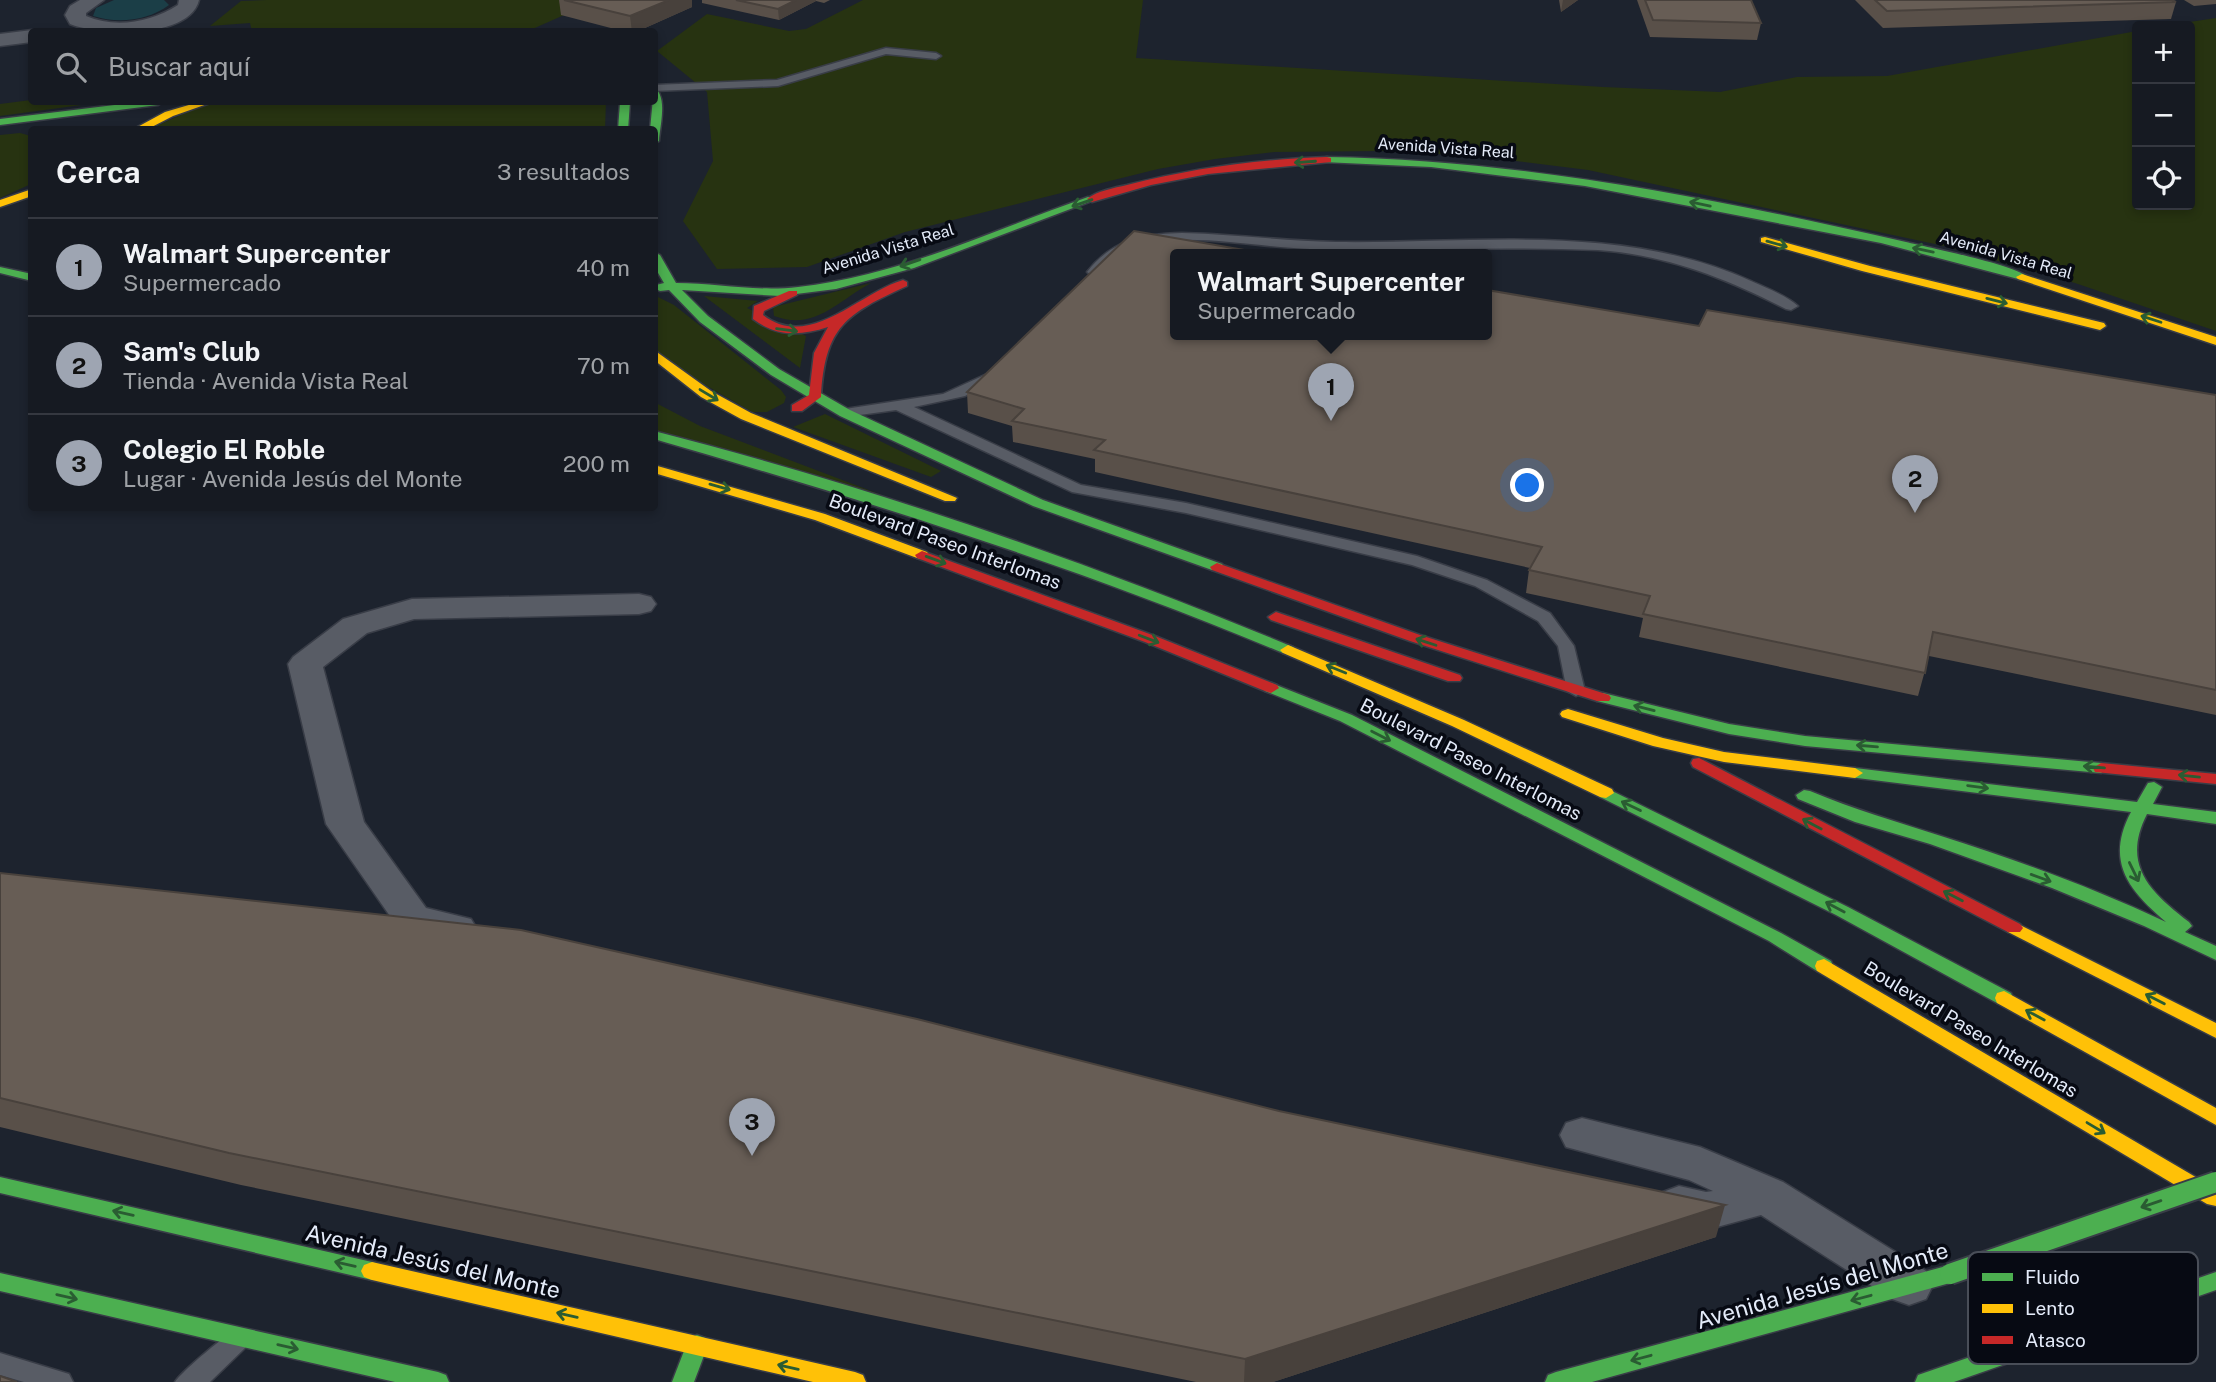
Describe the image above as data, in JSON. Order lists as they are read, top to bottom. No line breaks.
{"streets":{"main road":["Avenida Vista Real","Boulevard Paseo Interlomas","Avenida Jesús del Monte"]},"legend":["Fluido","Lento","Atasco"],"page":{"map_buttons":["+","−"],"search":"Buscar aquí","heading":["Cerca","3 resultados"],"list":[{"mark":"1","name":"Walmart Supercenter","note":"Supermercado","value":"40 m"},{"mark":"2","name":"Sam's Club","note":"Tienda · Avenida Vista Real","value":"70 m"},{"mark":"3","name":"Colegio El Roble","note":"Lugar · Avenida Jesús del Monte","value":"200 m"}],"popup":["Walmart Supercenter","Supermercado"],"pins":["1","2","3"]}}
